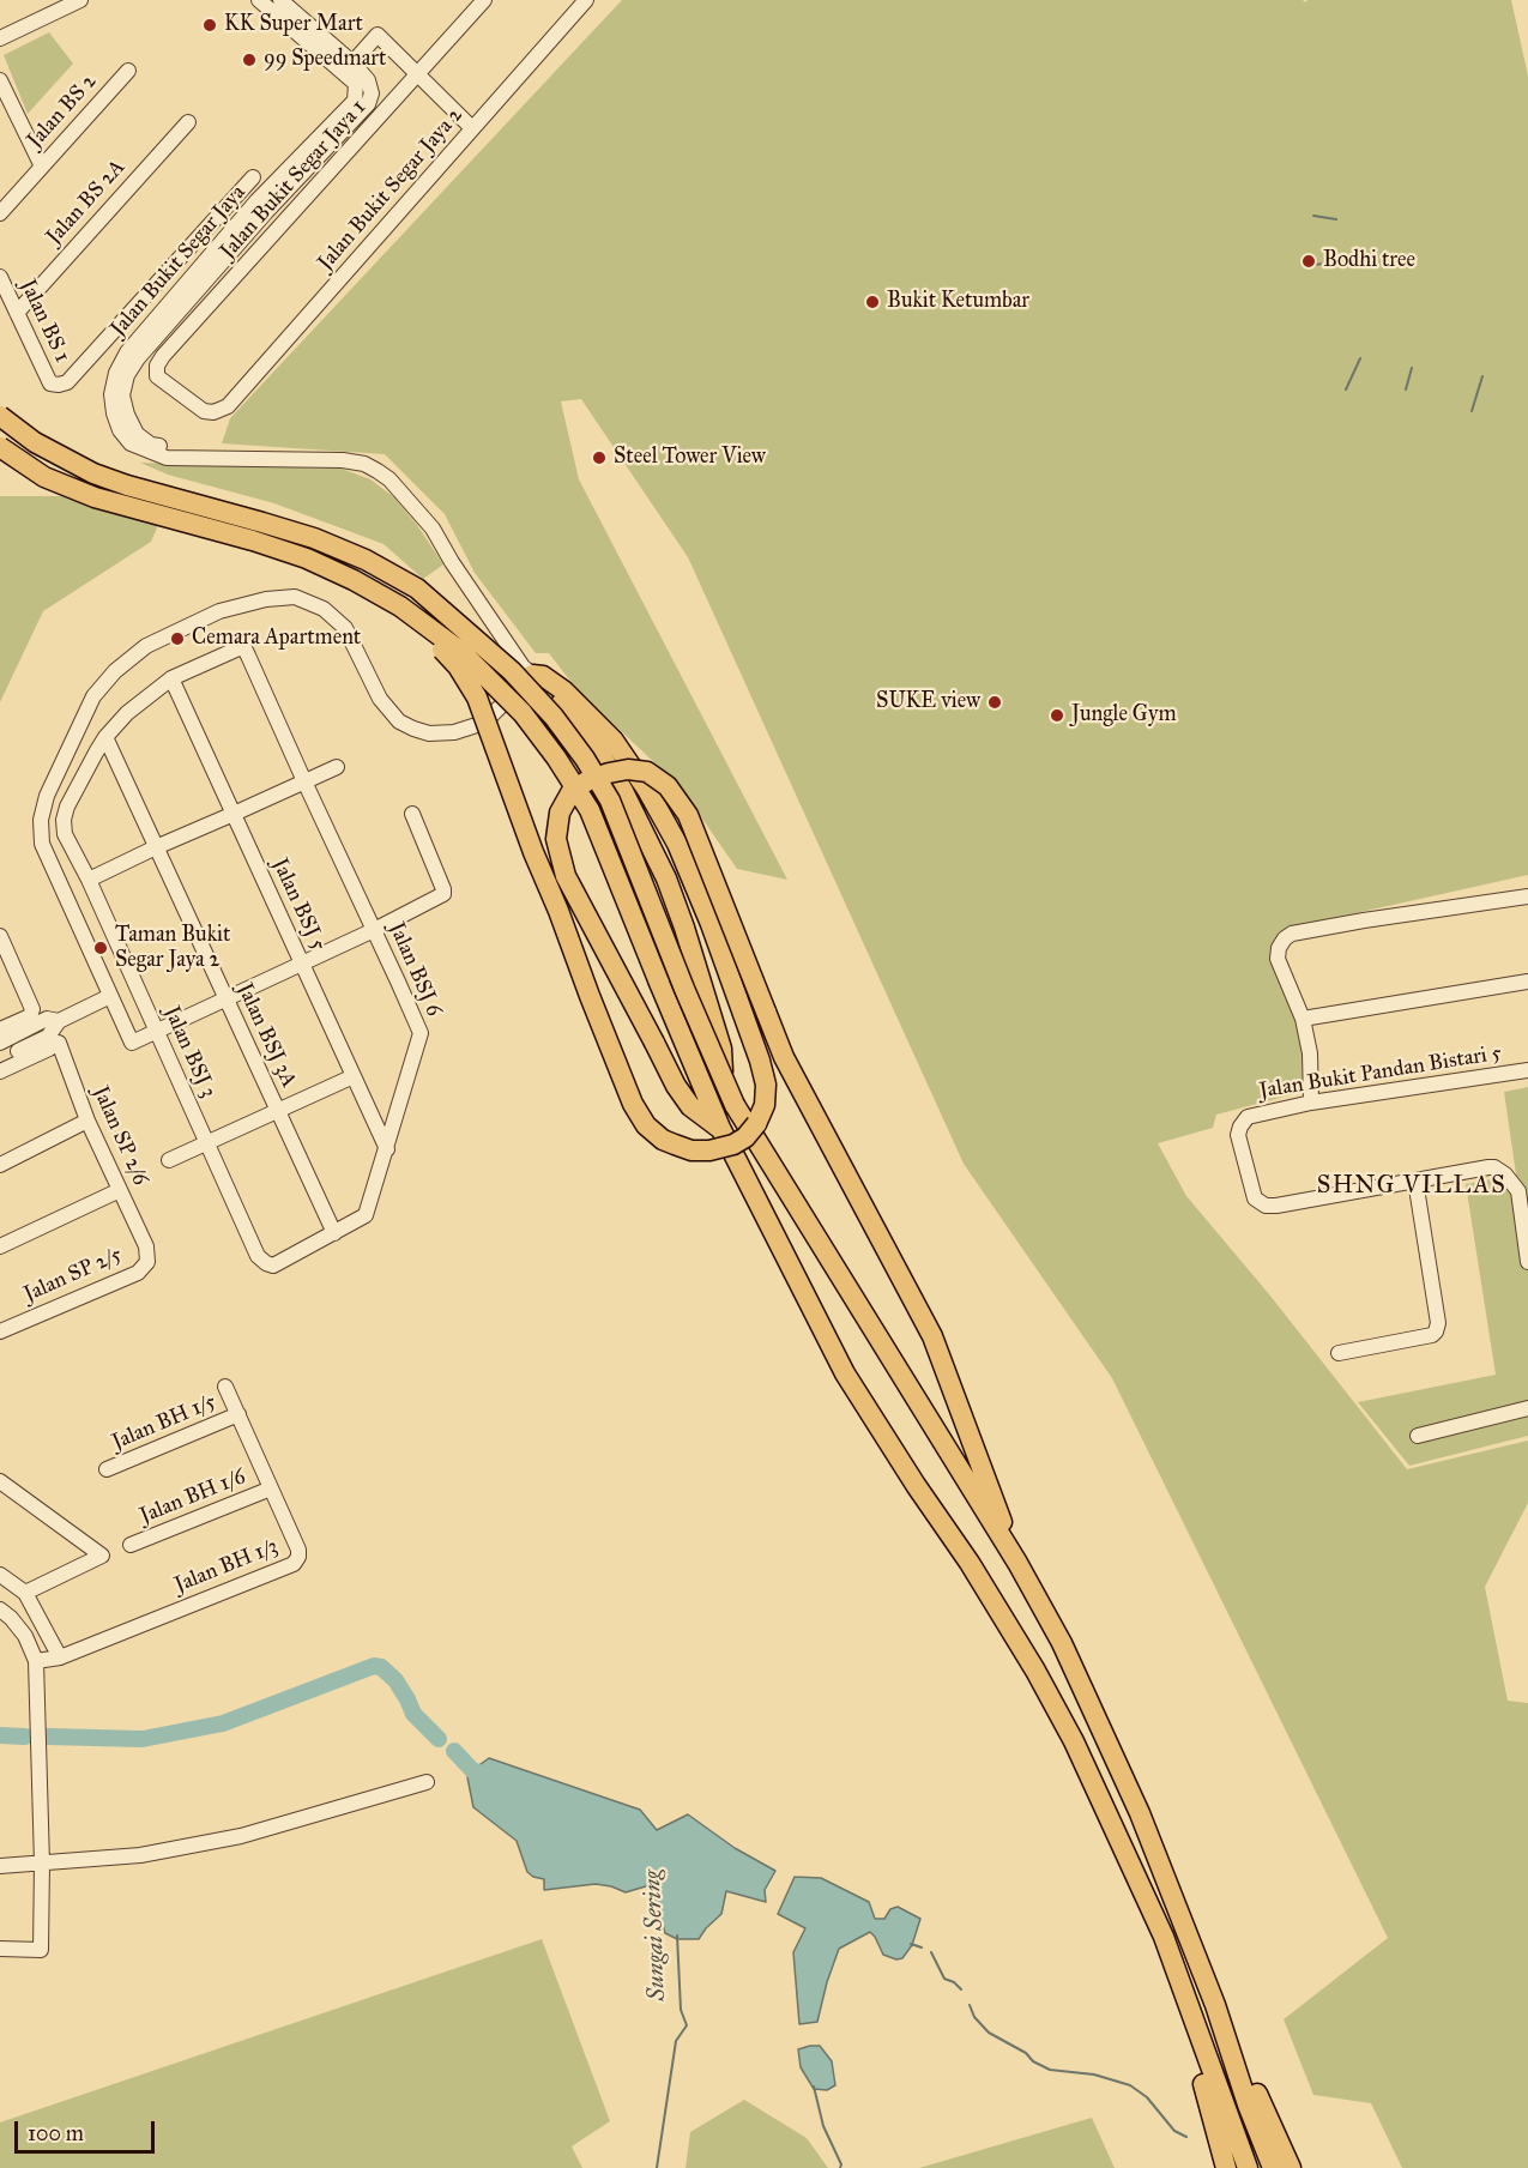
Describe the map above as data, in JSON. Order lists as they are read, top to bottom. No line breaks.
{"streets":{"street":["Jalan BS 2","Jalan Bukit Segar Jaya 1","Jalan Bukit Segar Jaya 2","Jalan BS 2A","Jalan Bukit Segar Jaya","Jalan BS 1","Jalan BSJ 5","Jalan BSJ 6","Jalan BSJ 3A","Jalan BSJ 3","Jalan Bukit Pandan Bistari 5","Jalan SP 2/6","Jalan SP 2/5","Jalan BH 1/5","Jalan BH 1/6","Jalan BH 1/3"]},"crossings":[["Jalan Bukit Segar Jaya 1","Jalan Bukit Segar Jaya 2"],["Jalan BS 2A","Jalan BS 1"],["Jalan BSJ 5","Jalan BSJ 6"],["Jalan BSJ 5","Jalan BSJ 3"],["Jalan BSJ 6","Jalan BSJ 3A"],["Jalan BSJ 6","Jalan BSJ 3"],["Jalan BSJ 3A","Jalan BSJ 3"],["Jalan SP 2/6","Jalan SP 2/5"],["Jalan BH 1/5","Jalan BH 1/3"],["Jalan BH 1/6","Jalan BH 1/3"]],"districts":["SHNG VILLAS"],"water":["Sungai Sering"],"places":["KK Super Mart","99 Speedmart","Bodhi tree","Bukit Ketumbar","Steel Tower View","Cemara Apartment","SUKE view","Jungle Gym","Taman Bukit Segar Jaya 2"],"scale_bar":"100 m"}
